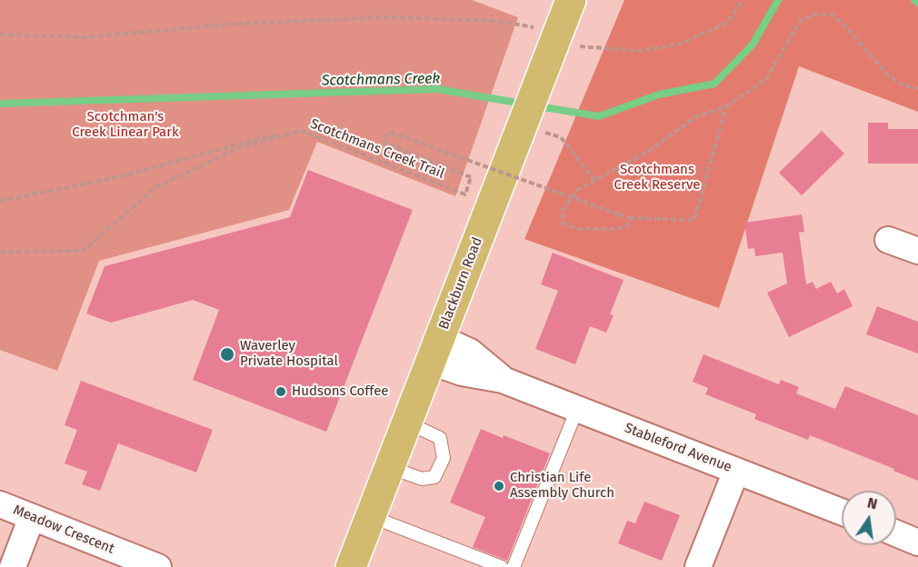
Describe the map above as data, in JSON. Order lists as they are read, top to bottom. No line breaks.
{"streets":{"main road":["Blackburn Road"],"street":["Stableford Avenue","Meadow Crescent"],"path":["Scotchmans Creek Trail"]},"crossings":[["Blackburn Road","Stableford Avenue"]],"water":["Scotchmans Creek"],"parks":["Scotchman's Creek Linear Park","Scotchmans Creek Reserve"],"places":["Waverley Private Hospital","Hudsons Coffee","Christian Life Assembly Church"],"north":"top"}
